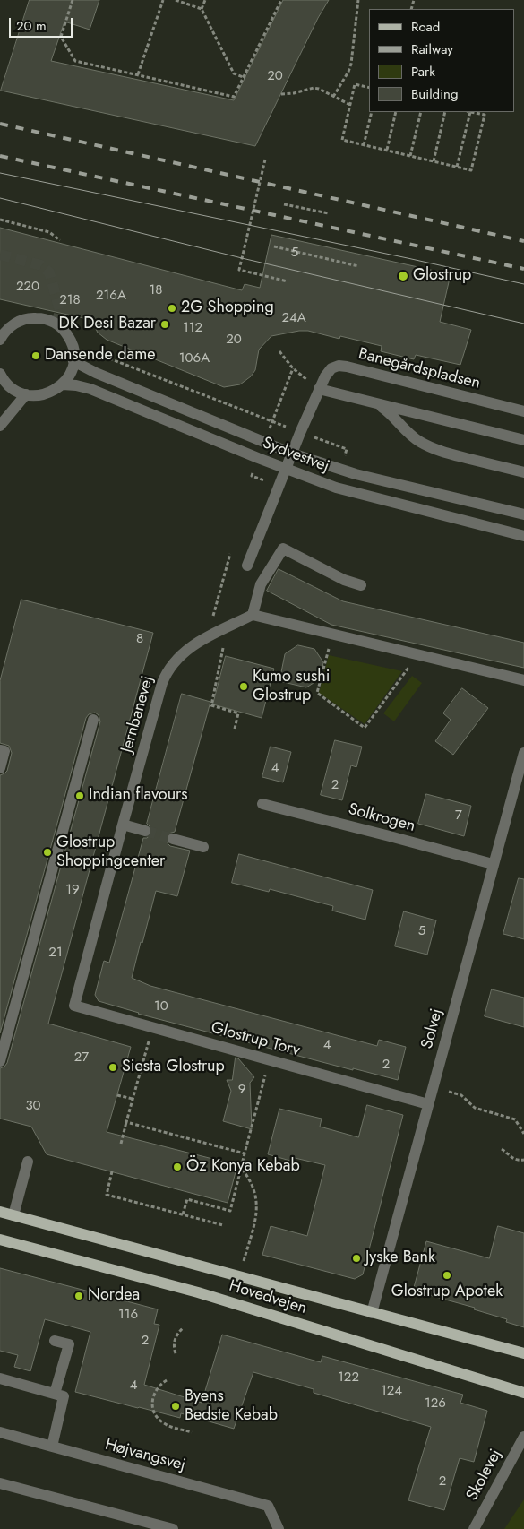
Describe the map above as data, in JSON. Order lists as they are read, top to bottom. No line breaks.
{"streets":{"main road":["Hovedvejen"],"street":["Banegårdspladsen","Sydvestvej","Jernbanevej","Solkrogen","Solvej","Glostrup Torv","Højvangsvej","Skolevej"]},"crossings":[["Banegårdspladsen","Sydvestvej"],["Jernbanevej","Glostrup Torv"],["Solkrogen","Solvej"],["Solvej","Glostrup Torv"],["Solvej","Hovedvejen"]],"places":["Glostrup","2G Shopping","DK Desi Bazar","Dansende dame","Kumo sushi Glostrup","Indian flavours","Glostrup Shoppingcenter","Siesta Glostrup","Öz Konya Kebab","Jyske Bank","Glostrup Apotek","Nordea","Byens Bedste Kebab"],"house_numbers":["20","5","220","18","216A","218","24A","112","20","106A","8","4","2","7","19","5","21","10","4","27","2","9","30","116","2","122","4","124","126","2"],"legend":["Road","Railway","Park","Building"],"scale_bar":"20 m"}
